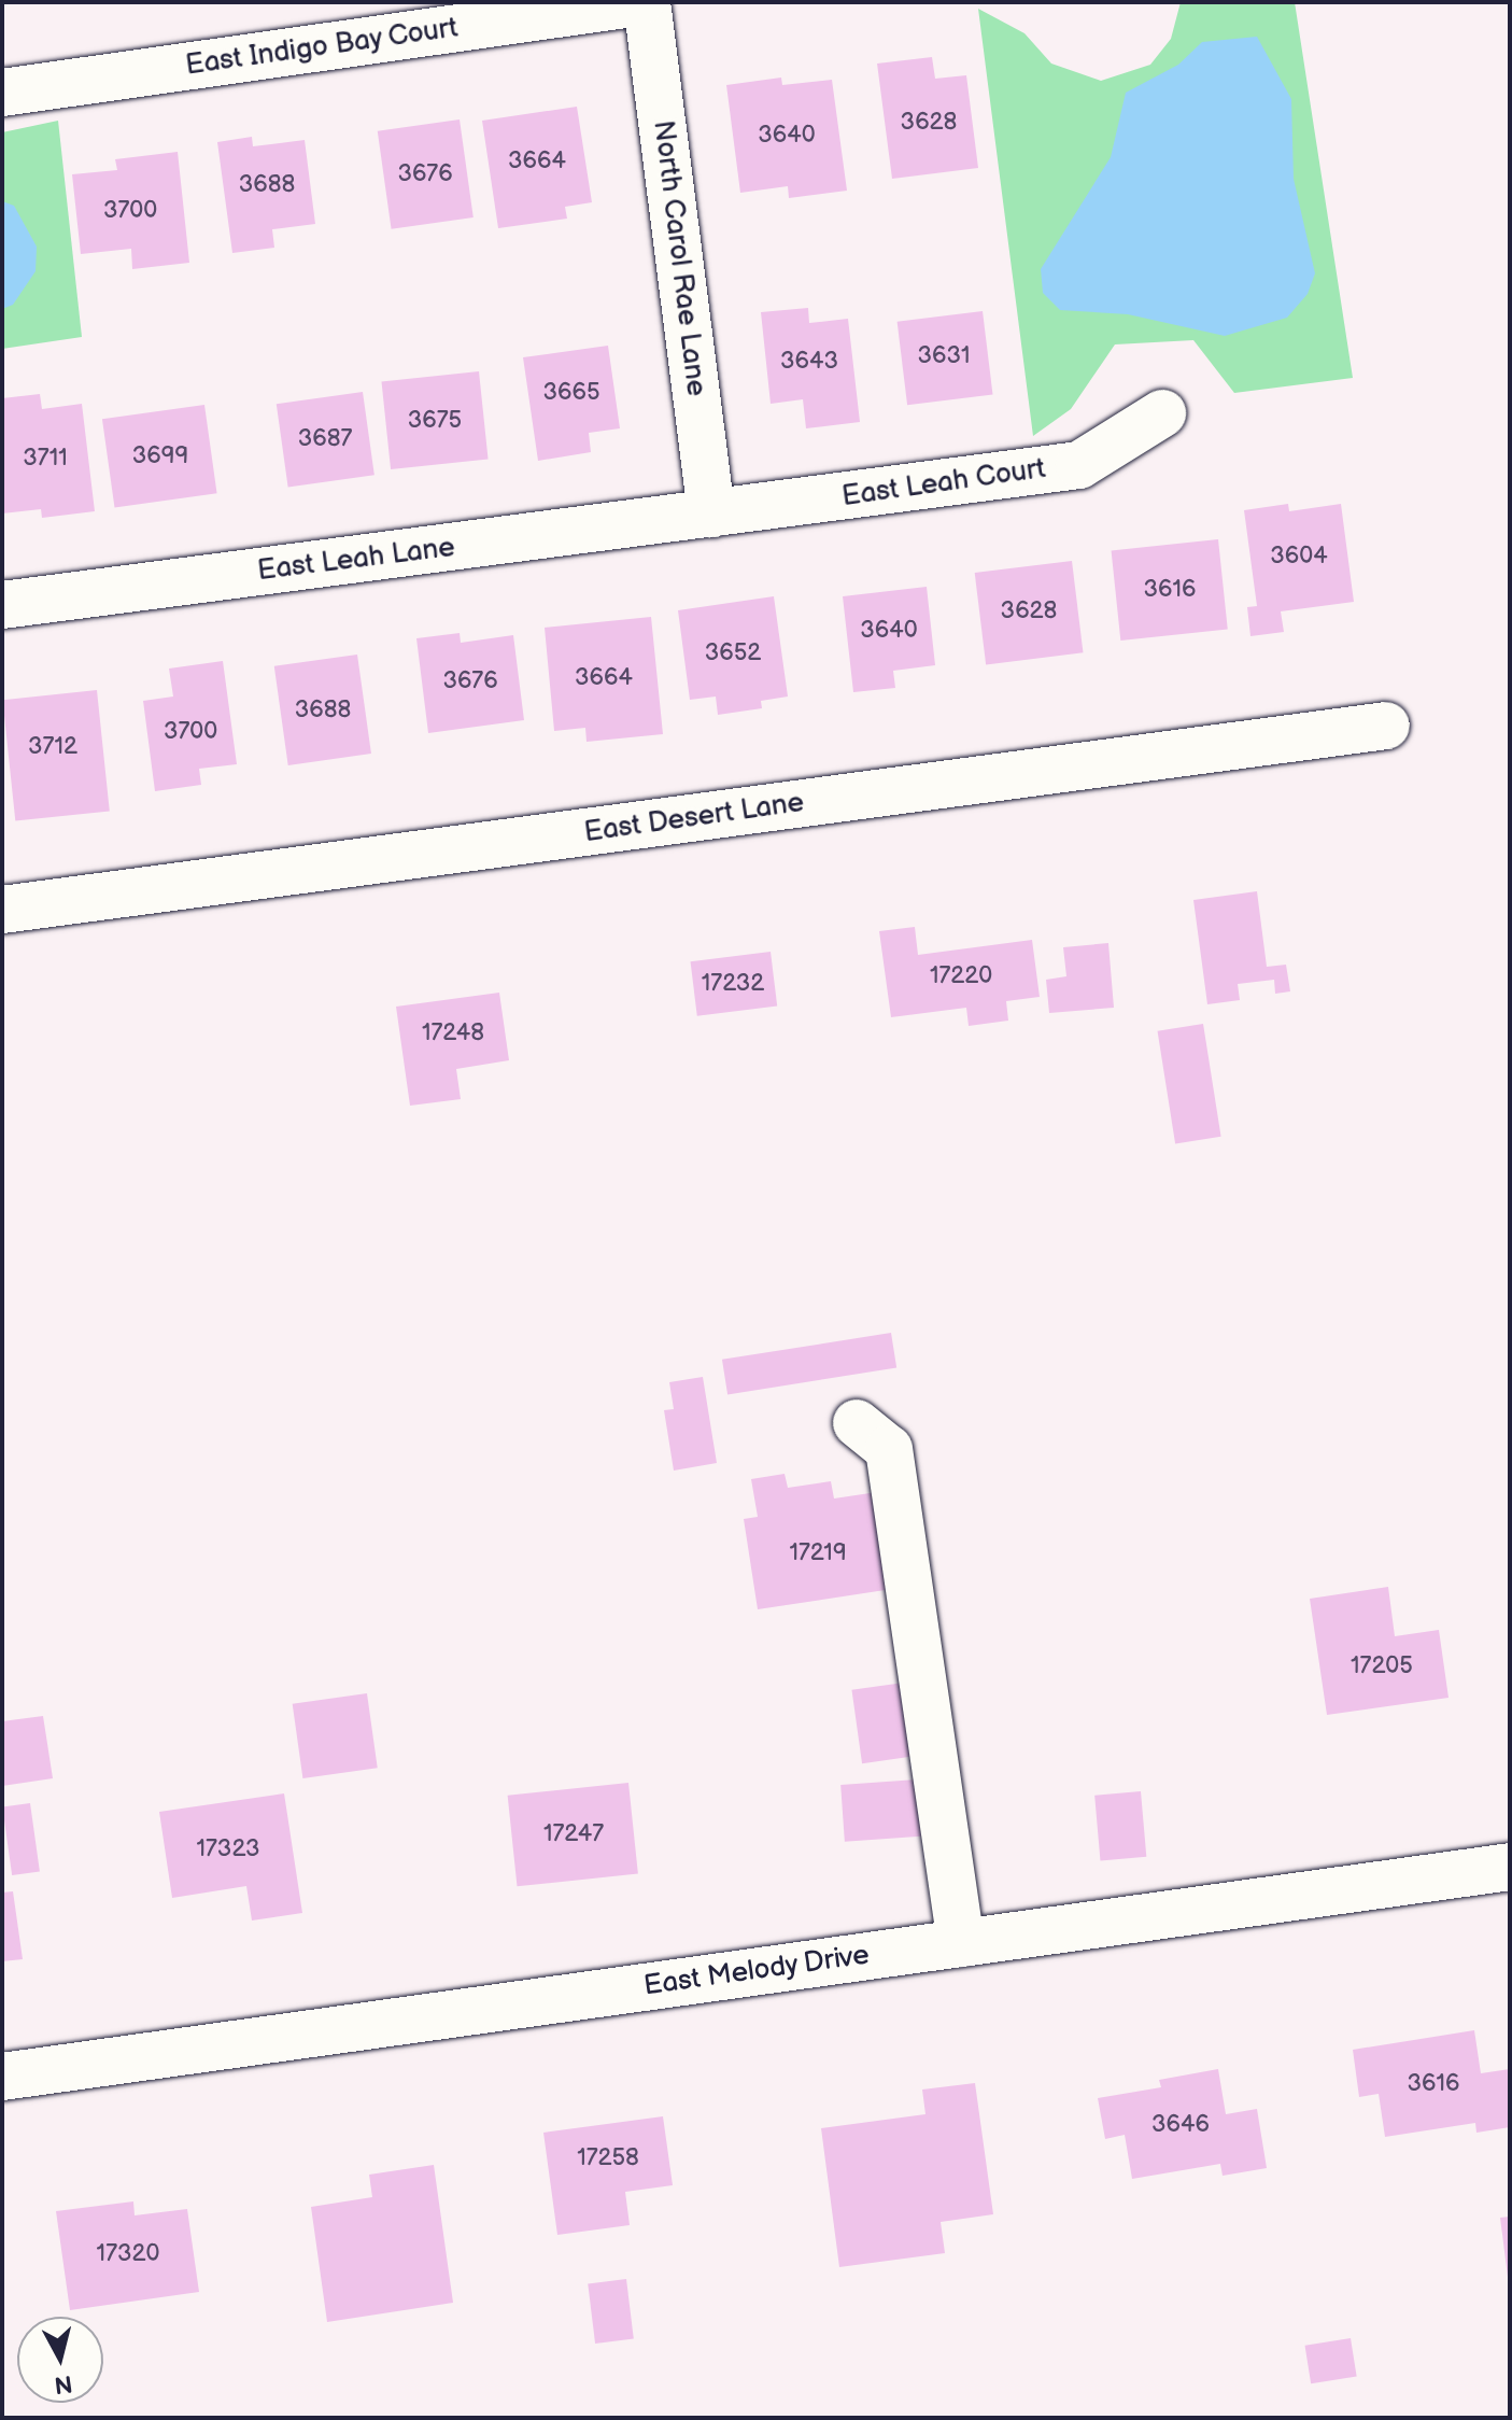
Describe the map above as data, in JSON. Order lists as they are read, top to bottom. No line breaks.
{"streets":{"street":["East Indigo Bay Court","North Carol Rae Lane","East Leah Court","East Leah Lane","East Desert Lane","East Melody Drive"]},"crossings":[["East Indigo Bay Court","North Carol Rae Lane"],["North Carol Rae Lane","East Leah Court"],["North Carol Rae Lane","East Leah Lane"],["East Leah Court","East Leah Lane"]],"house_numbers":["3628","3640","3664","3676","3688","3700","3631","3643","3665","3675","3687","3699","3711","3604","3616","3628","3640","3652","3664","3676","3688","3700","3712","17220","17232","17248","17219","17205","17247","17323","3616","3646","17258","17320"],"north":"bottom"}
